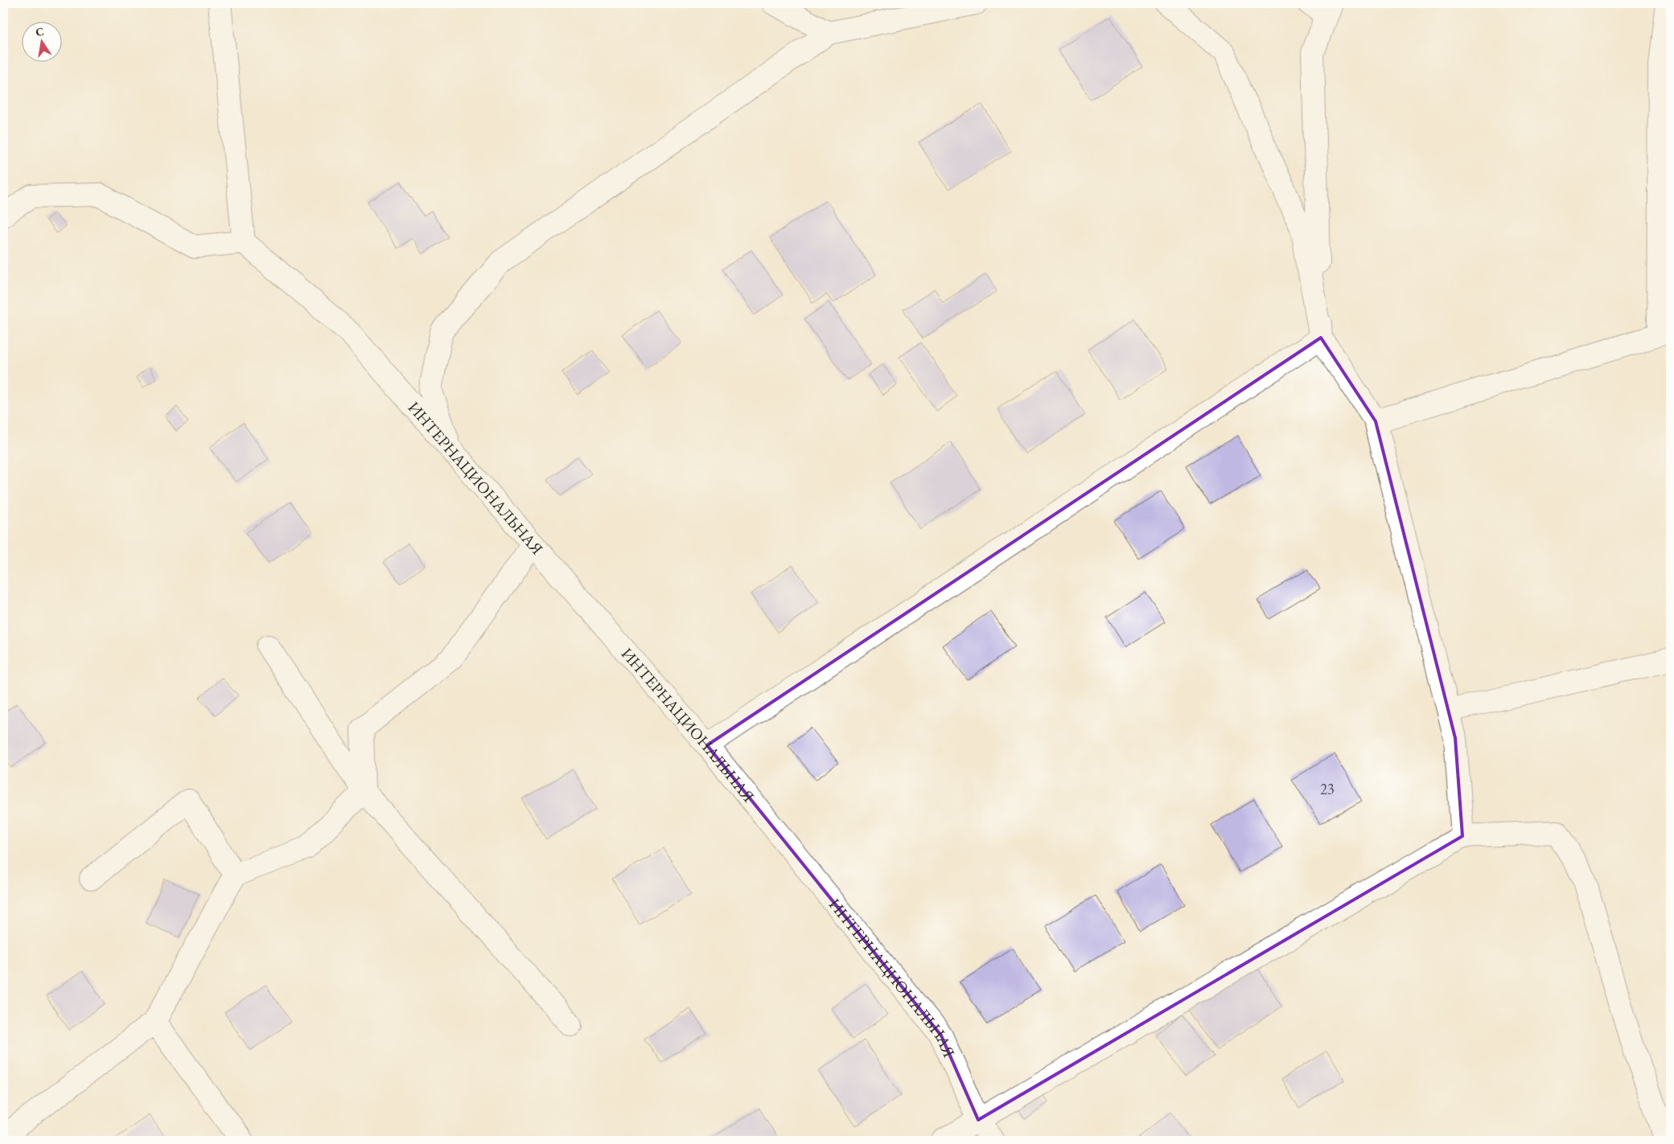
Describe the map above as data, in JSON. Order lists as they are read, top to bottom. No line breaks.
{"streets":{"street":["ИНТЕРНАЦИОНАЛЬНАЯ"]},"house_numbers":["23"],"north":"top"}
